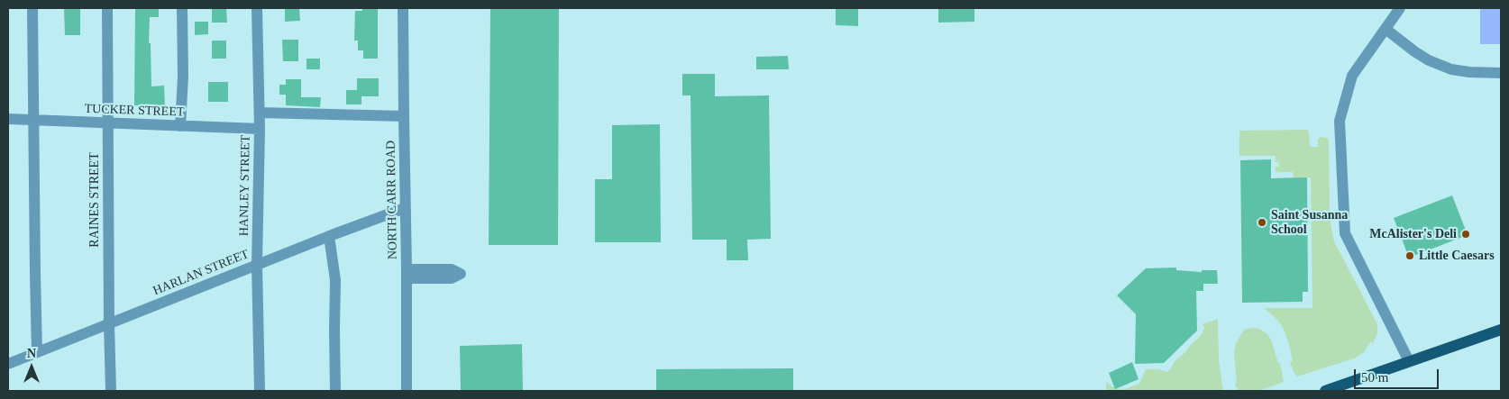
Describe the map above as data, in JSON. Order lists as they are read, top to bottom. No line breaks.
{"streets":{"street":["TUCKER STREET","HANLEY STREET","RAINES STREET","NORTH CARR ROAD","HARLAN STREET"]},"crossings":[["TUCKER STREET","HANLEY STREET"],["TUCKER STREET","RAINES STREET"],["HANLEY STREET","HARLAN STREET"],["RAINES STREET","HARLAN STREET"],["NORTH CARR ROAD","HARLAN STREET"]],"places":["Saint Susanna School","McAlister's Deli","Little Caesars"],"scale_bar":"50 m","north":"top"}
